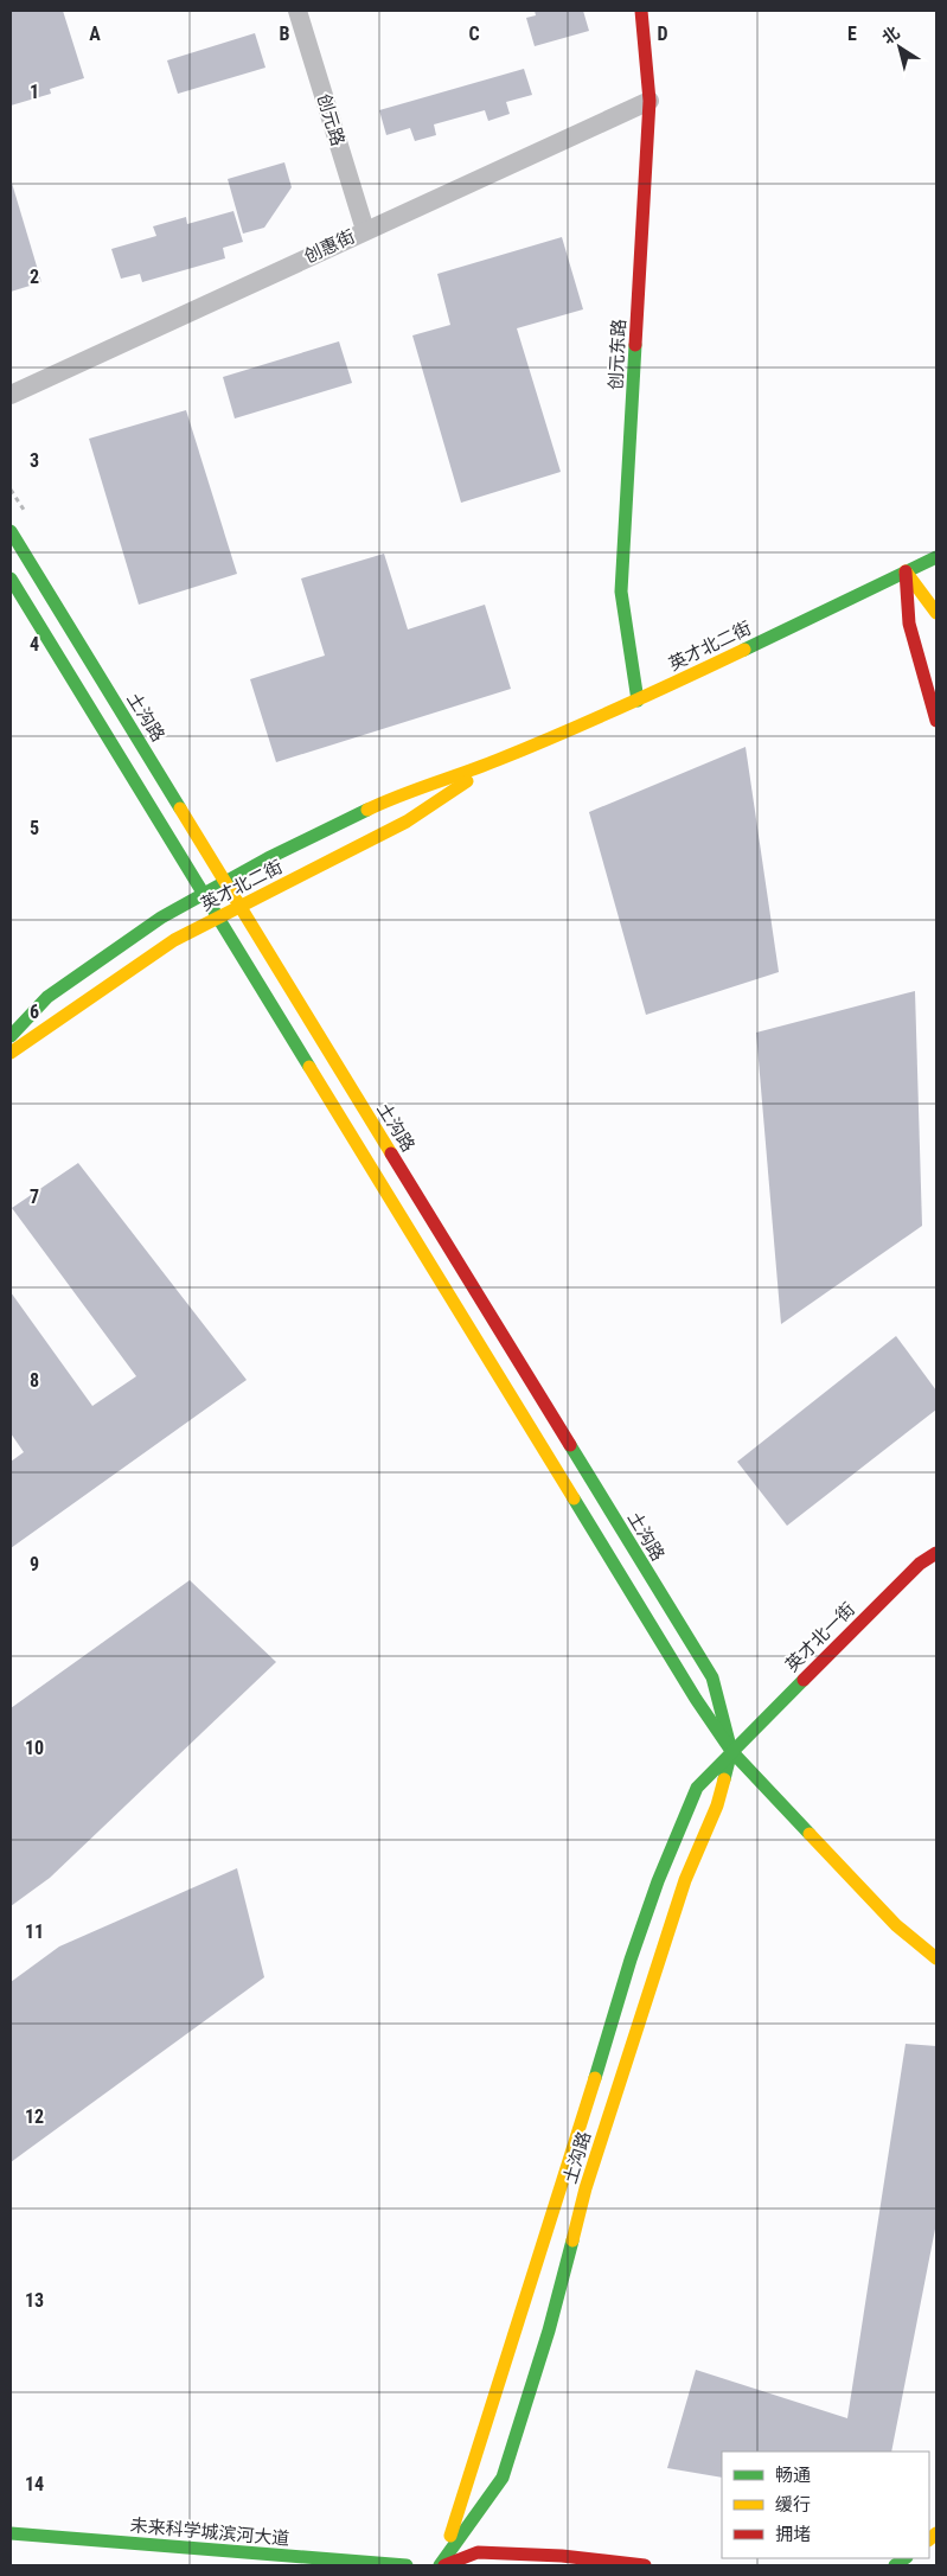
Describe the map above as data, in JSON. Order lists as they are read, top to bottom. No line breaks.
{"streets":{"main road":["创元东路","英才北二街","土沟路","英才北一街","未来科学城滨河大道"],"street":["创元路","创惠街"]},"crossings":[["创元路","创惠街"],["创惠街","创元东路"],["创元东路","英才北二街"],["英才北二街","土沟路"],["土沟路","英才北一街"]],"legend":["畅通","缓行","拥堵"],"north":"top left","grid":{"columns":["A","B","C","D","E"],"rows":["1","2","3","4","5","6","7","8","9","10","11","12","13","14"]}}
